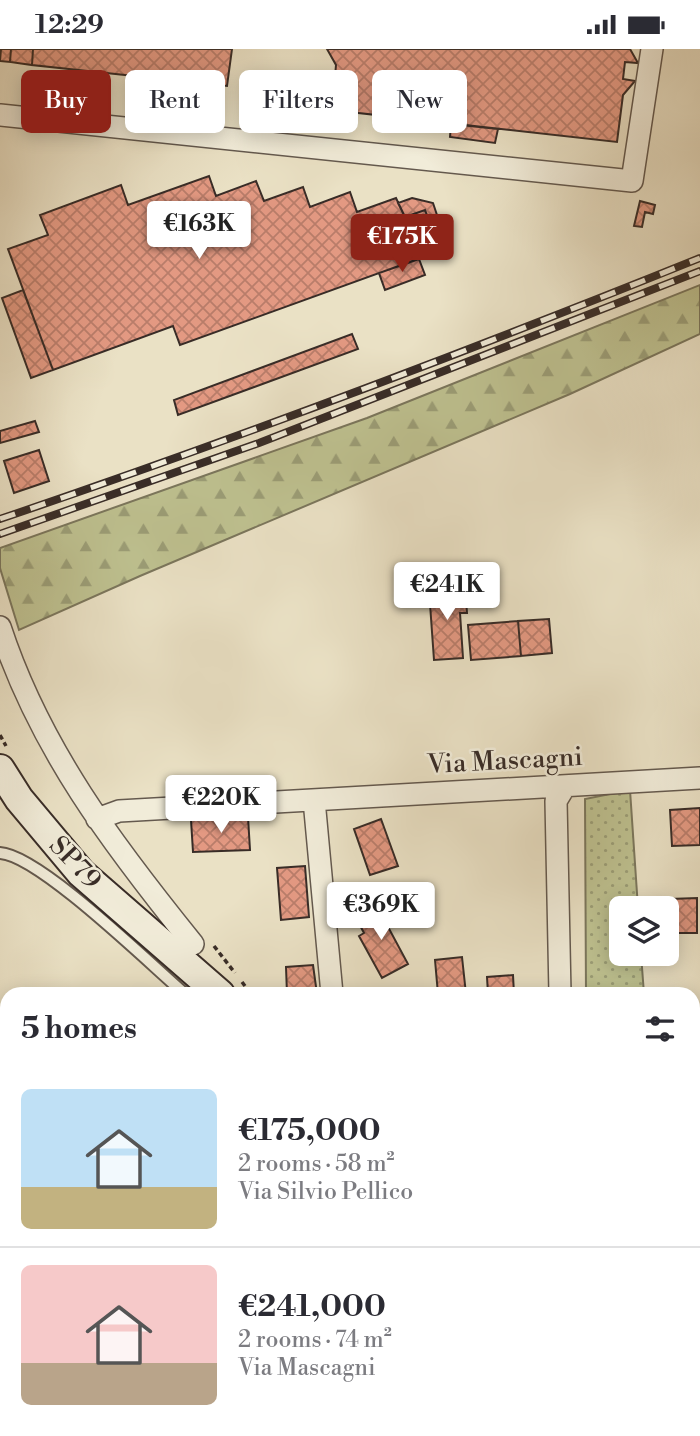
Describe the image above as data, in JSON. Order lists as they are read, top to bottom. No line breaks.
{"streets":{"main road":["SP79"],"street":["Via Mascagni"]},"crossings":[["Via Mascagni","SP79"]],"page":{"status":"12:29","chip":["Buy","Rent","Filters","New"],"price":["€163K","€175K","€241K","€220K","€369K"],"heading":"5 homes","list":[{"name":"€175,000","note":"2 rooms · 58 m² · Via Silvio Pellico"},{"name":"€241,000","note":"2 rooms · 74 m² · Via Mascagni"}]}}
